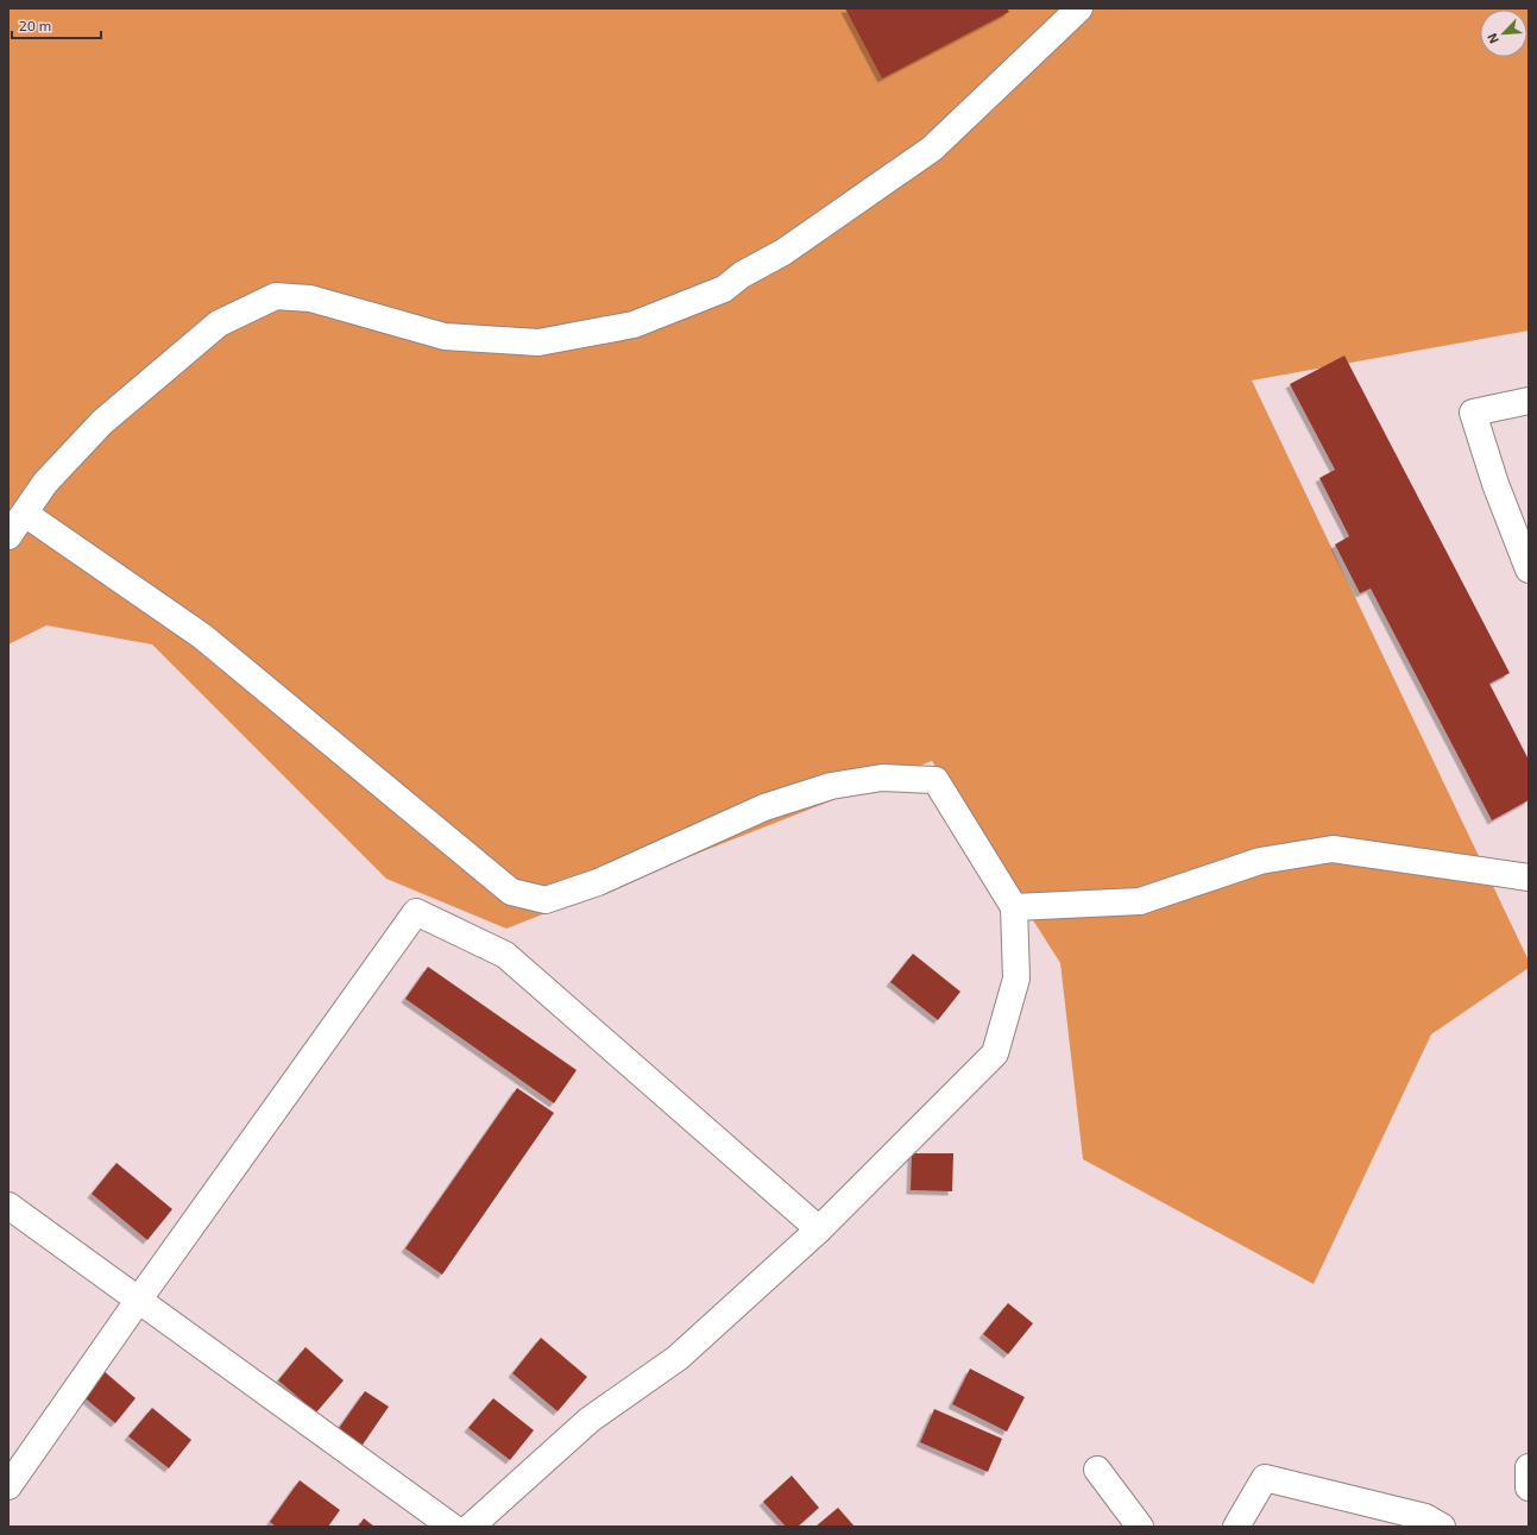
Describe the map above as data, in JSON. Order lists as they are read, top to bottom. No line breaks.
{"scale_bar":"20 m","north":"bottom left"}
